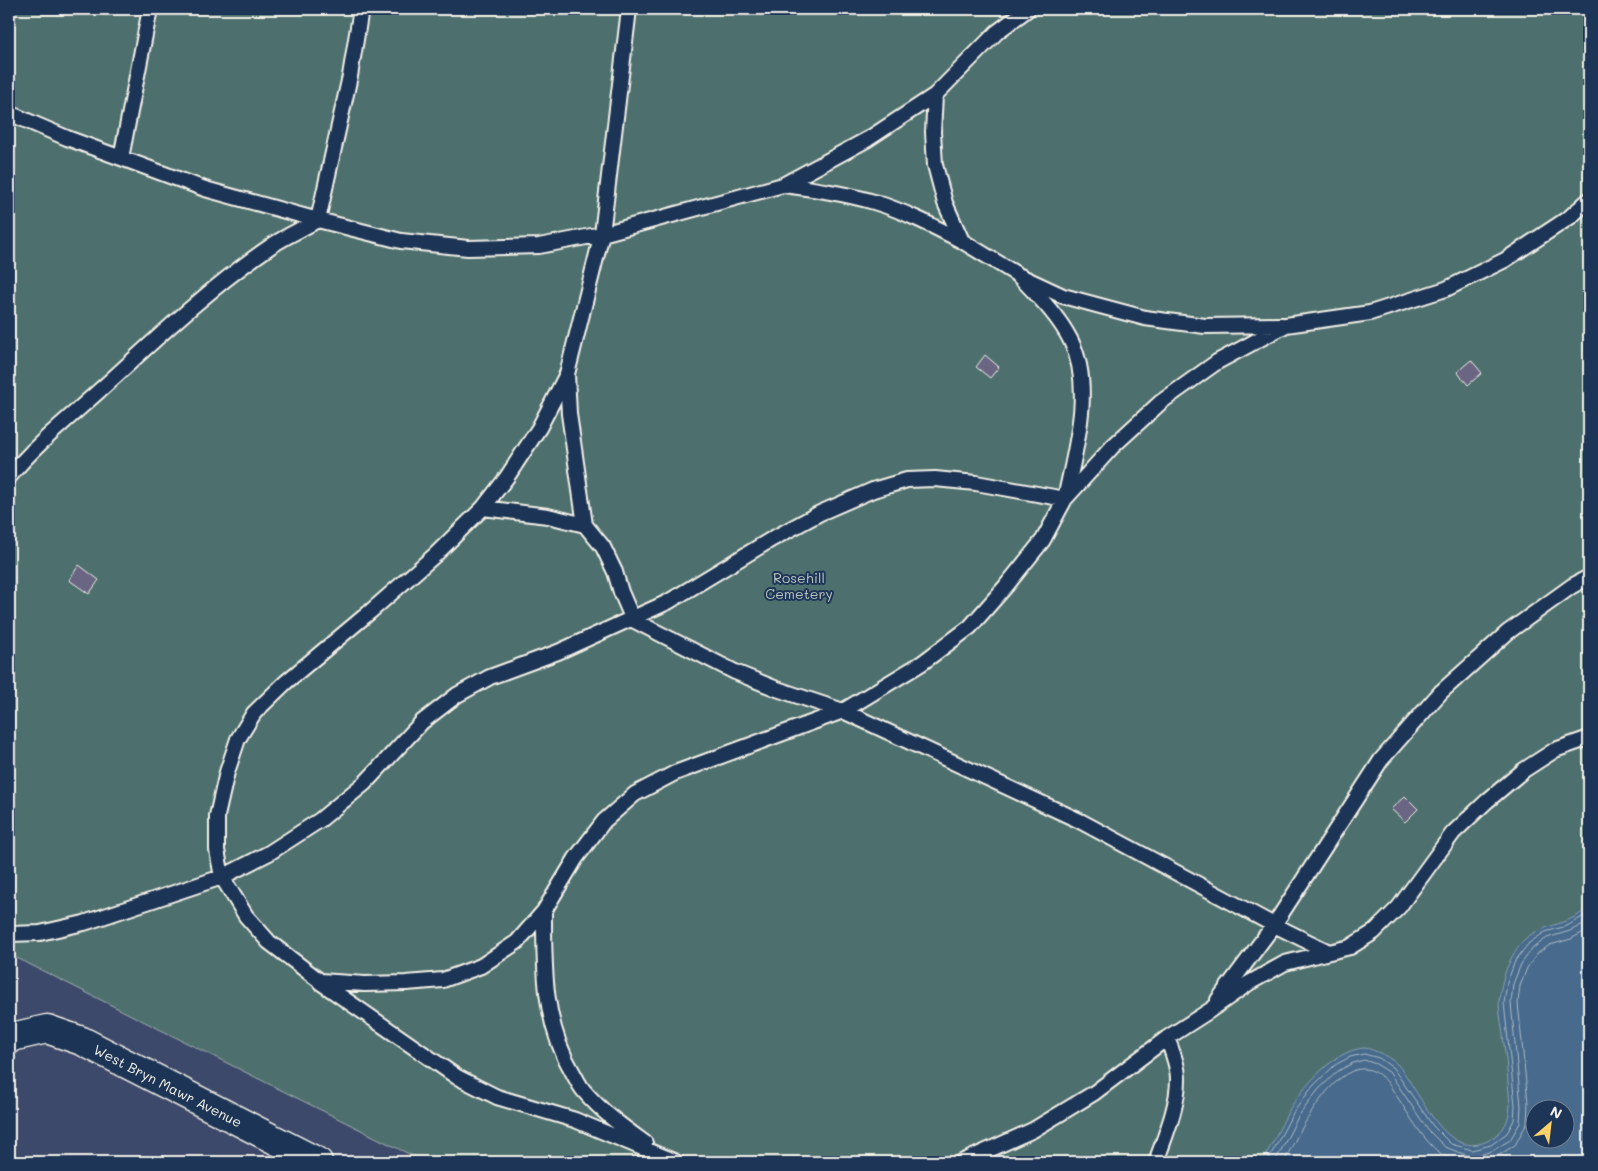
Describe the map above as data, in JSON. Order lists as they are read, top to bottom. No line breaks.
{"streets":{"street":["West Bryn Mawr Avenue"]},"parks":["Rosehill Cemetery"],"north":"top right"}
